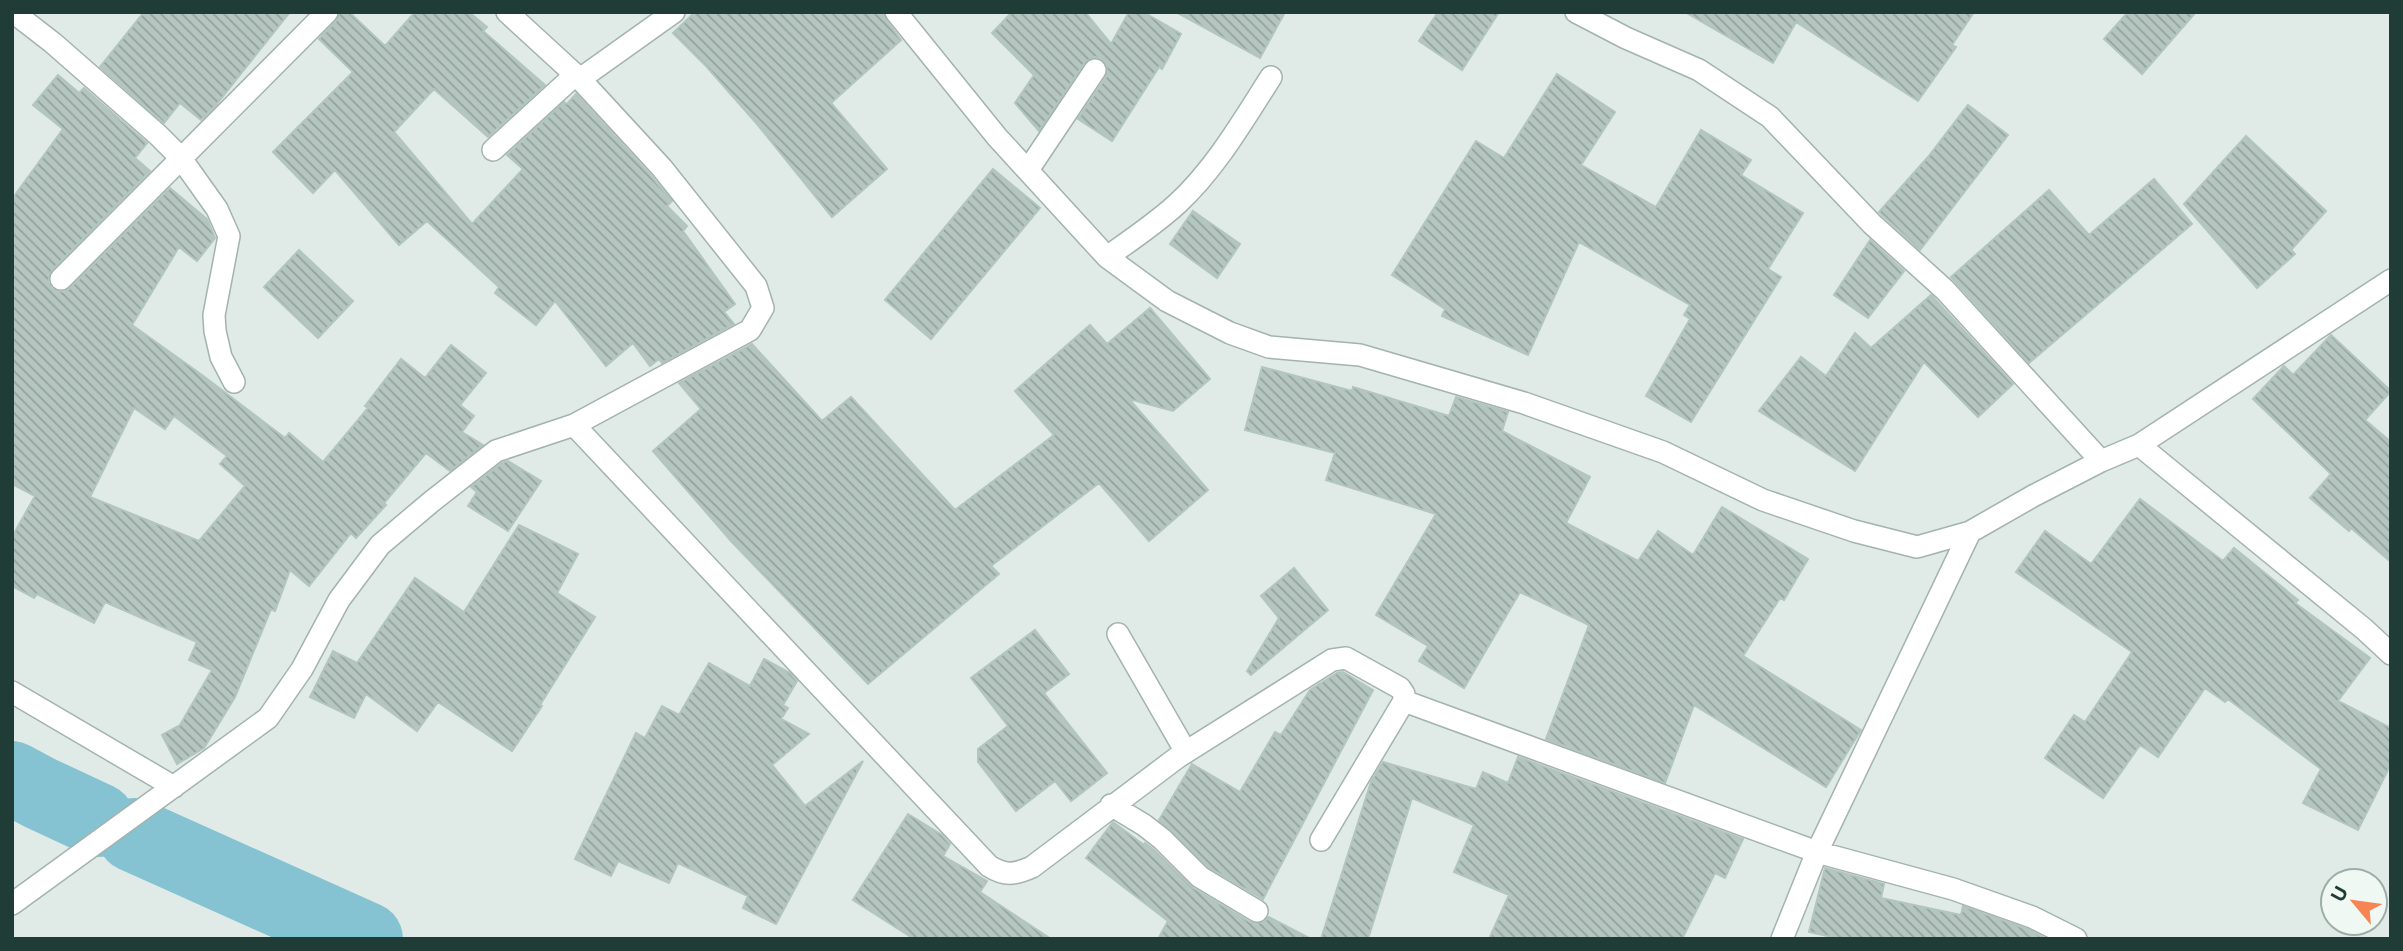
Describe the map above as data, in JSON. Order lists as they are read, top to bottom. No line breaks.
{"north":"top left"}
